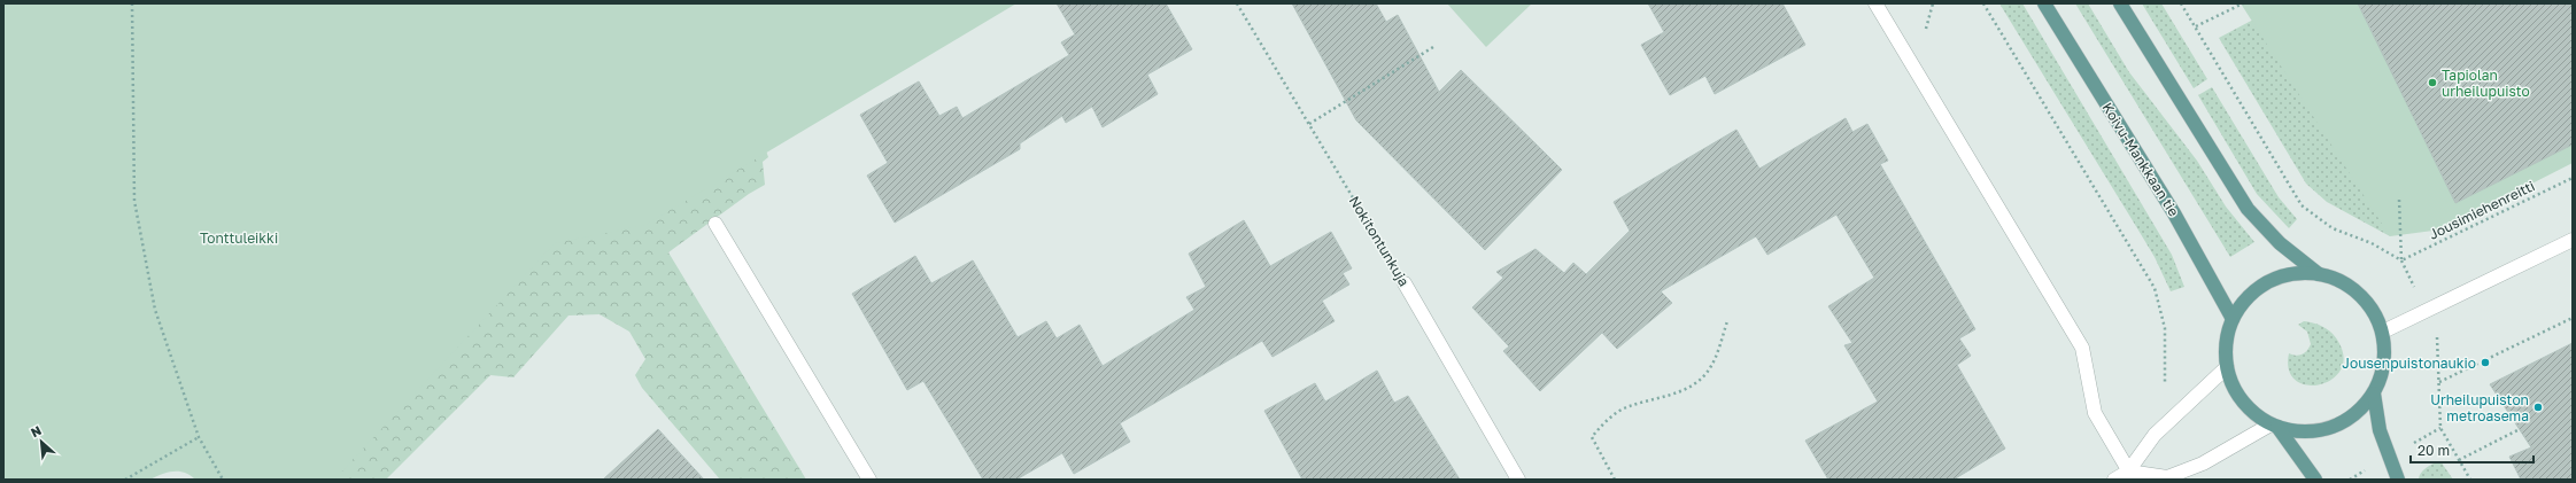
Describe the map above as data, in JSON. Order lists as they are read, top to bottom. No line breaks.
{"streets":{"main road":["Koivu-Mankkaan tie"],"street":["Nokitontunkuja"],"path":["Jousimiehenreitti"]},"parks":["Tonttuleikki"],"places":["Tapiolan urheilupuisto","Jousenpuistonaukio","Urheilupuiston metroasema"],"scale_bar":"20 m","north":"top left"}
